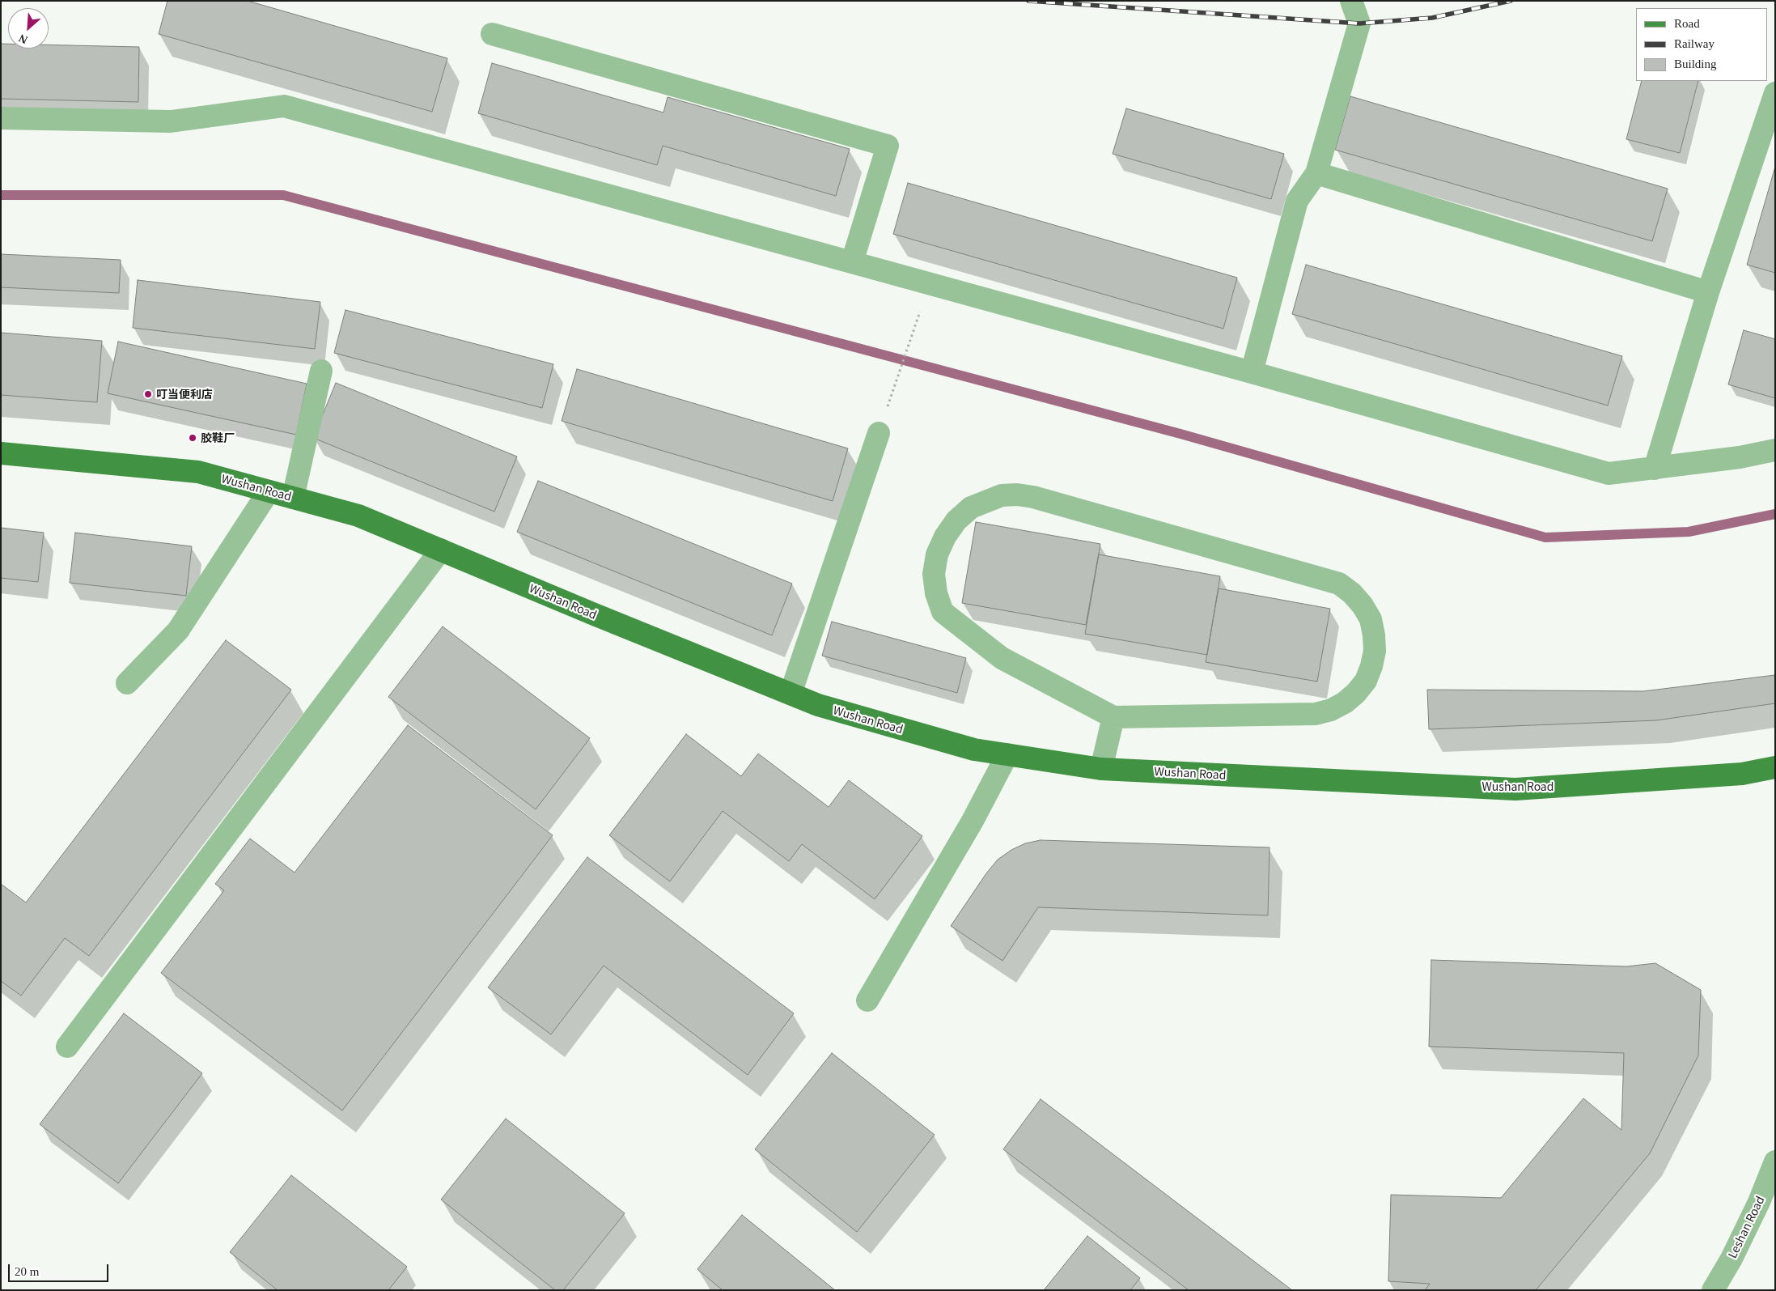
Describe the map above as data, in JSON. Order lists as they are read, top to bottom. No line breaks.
{"streets":{"main road":["Wushan Road"],"street":["Leshan Road"]},"places":["叮当便利店","胶鞋厂"],"legend":["Road","Railway","Building"],"scale_bar":"20 m","north":"bottom left"}
